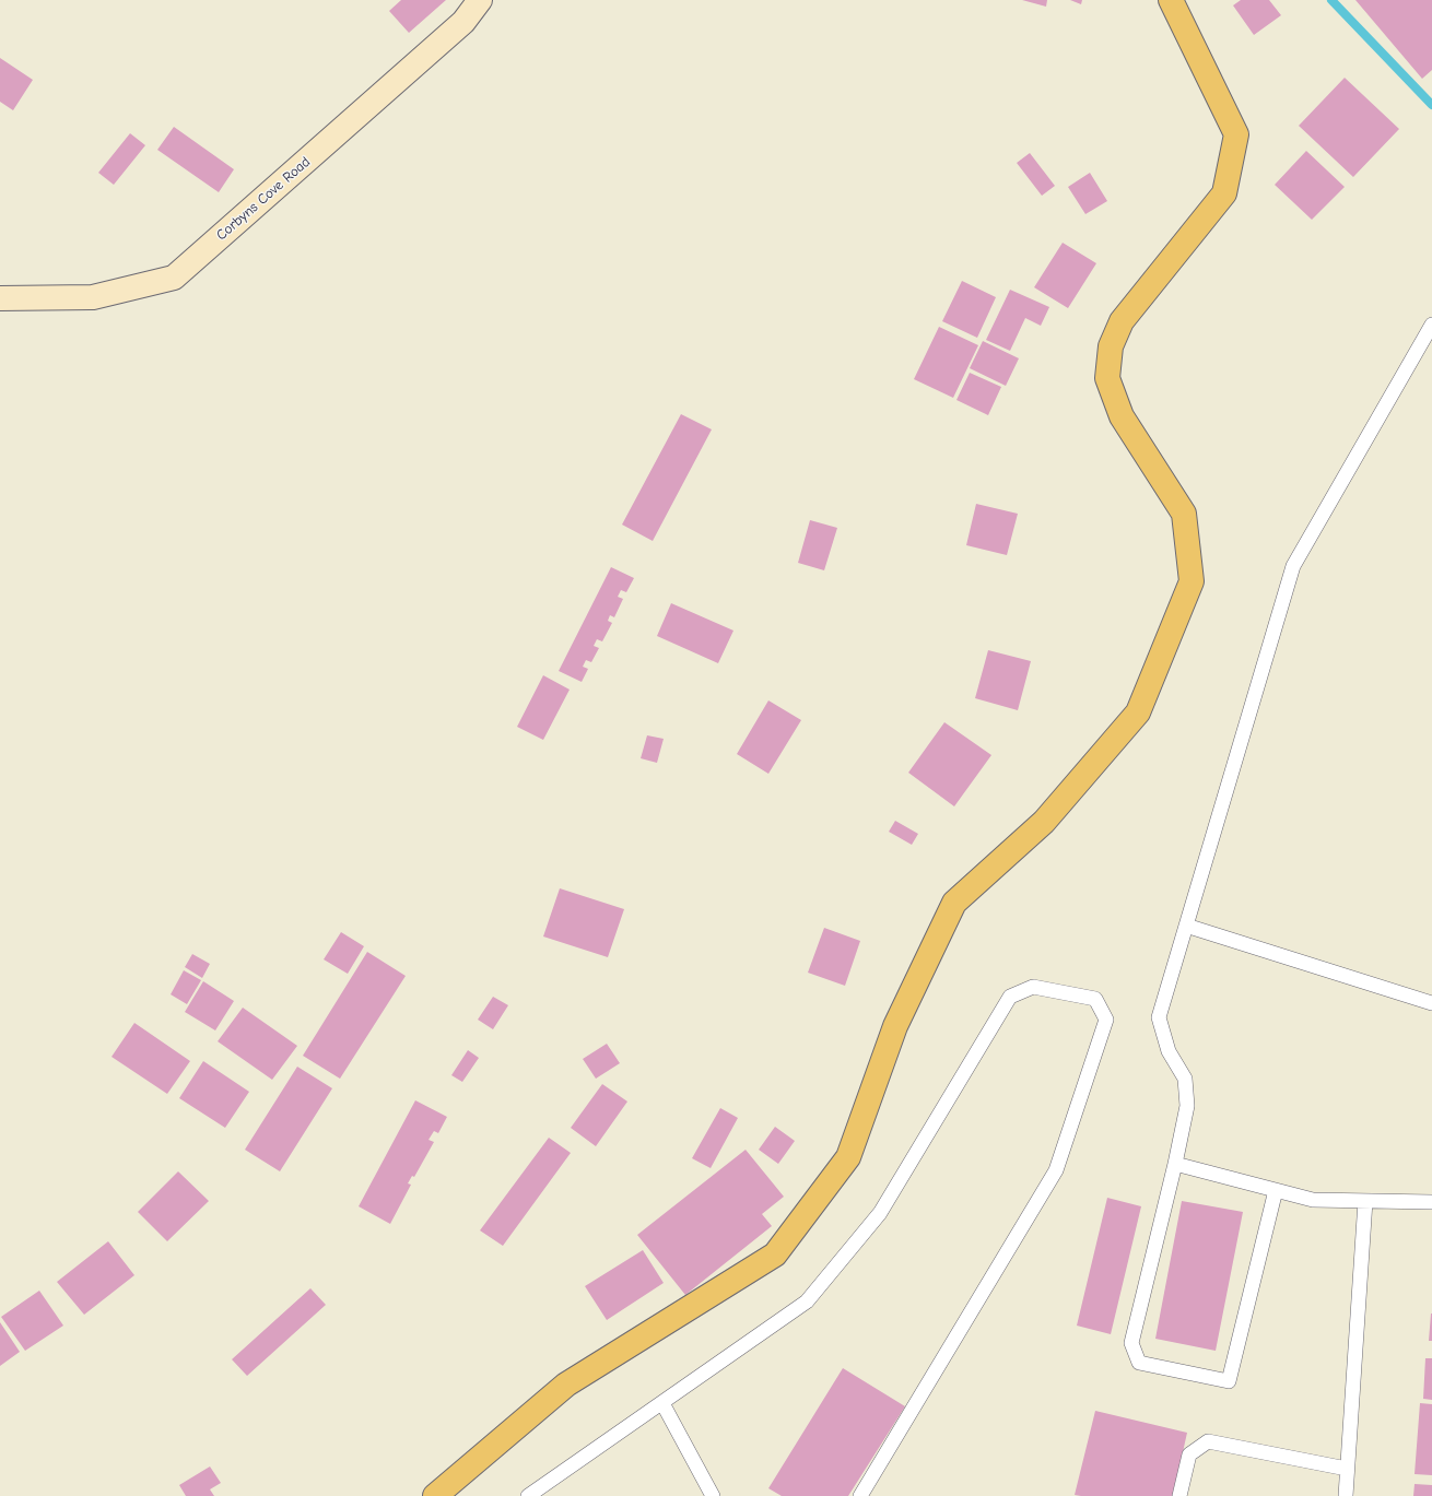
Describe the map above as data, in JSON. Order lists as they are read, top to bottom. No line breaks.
{"streets":{"main road":["Corbyns Cove Road"]}}
